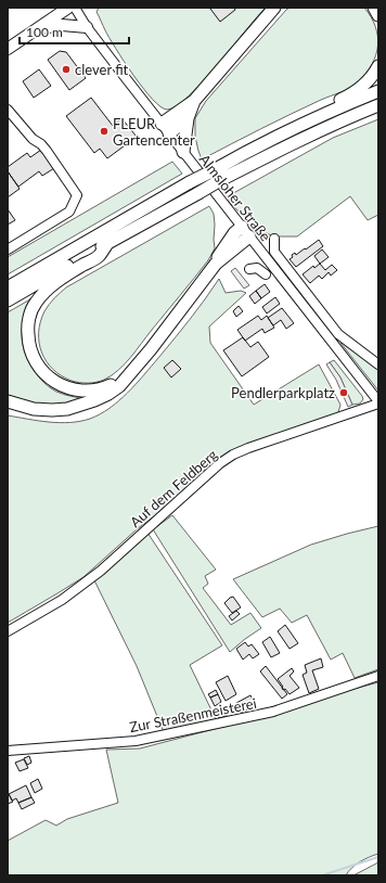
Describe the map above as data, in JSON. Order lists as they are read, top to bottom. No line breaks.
{"streets":{"street":["Almsloher Straße","Auf dem Feldberg","Zur Straßenmeisterei"]},"crossings":[["Almsloher Straße","Auf dem Feldberg"]],"places":["clever fit","FLEUR Gartencenter","Pendlerparkplatz"],"scale_bar":"100 m"}
